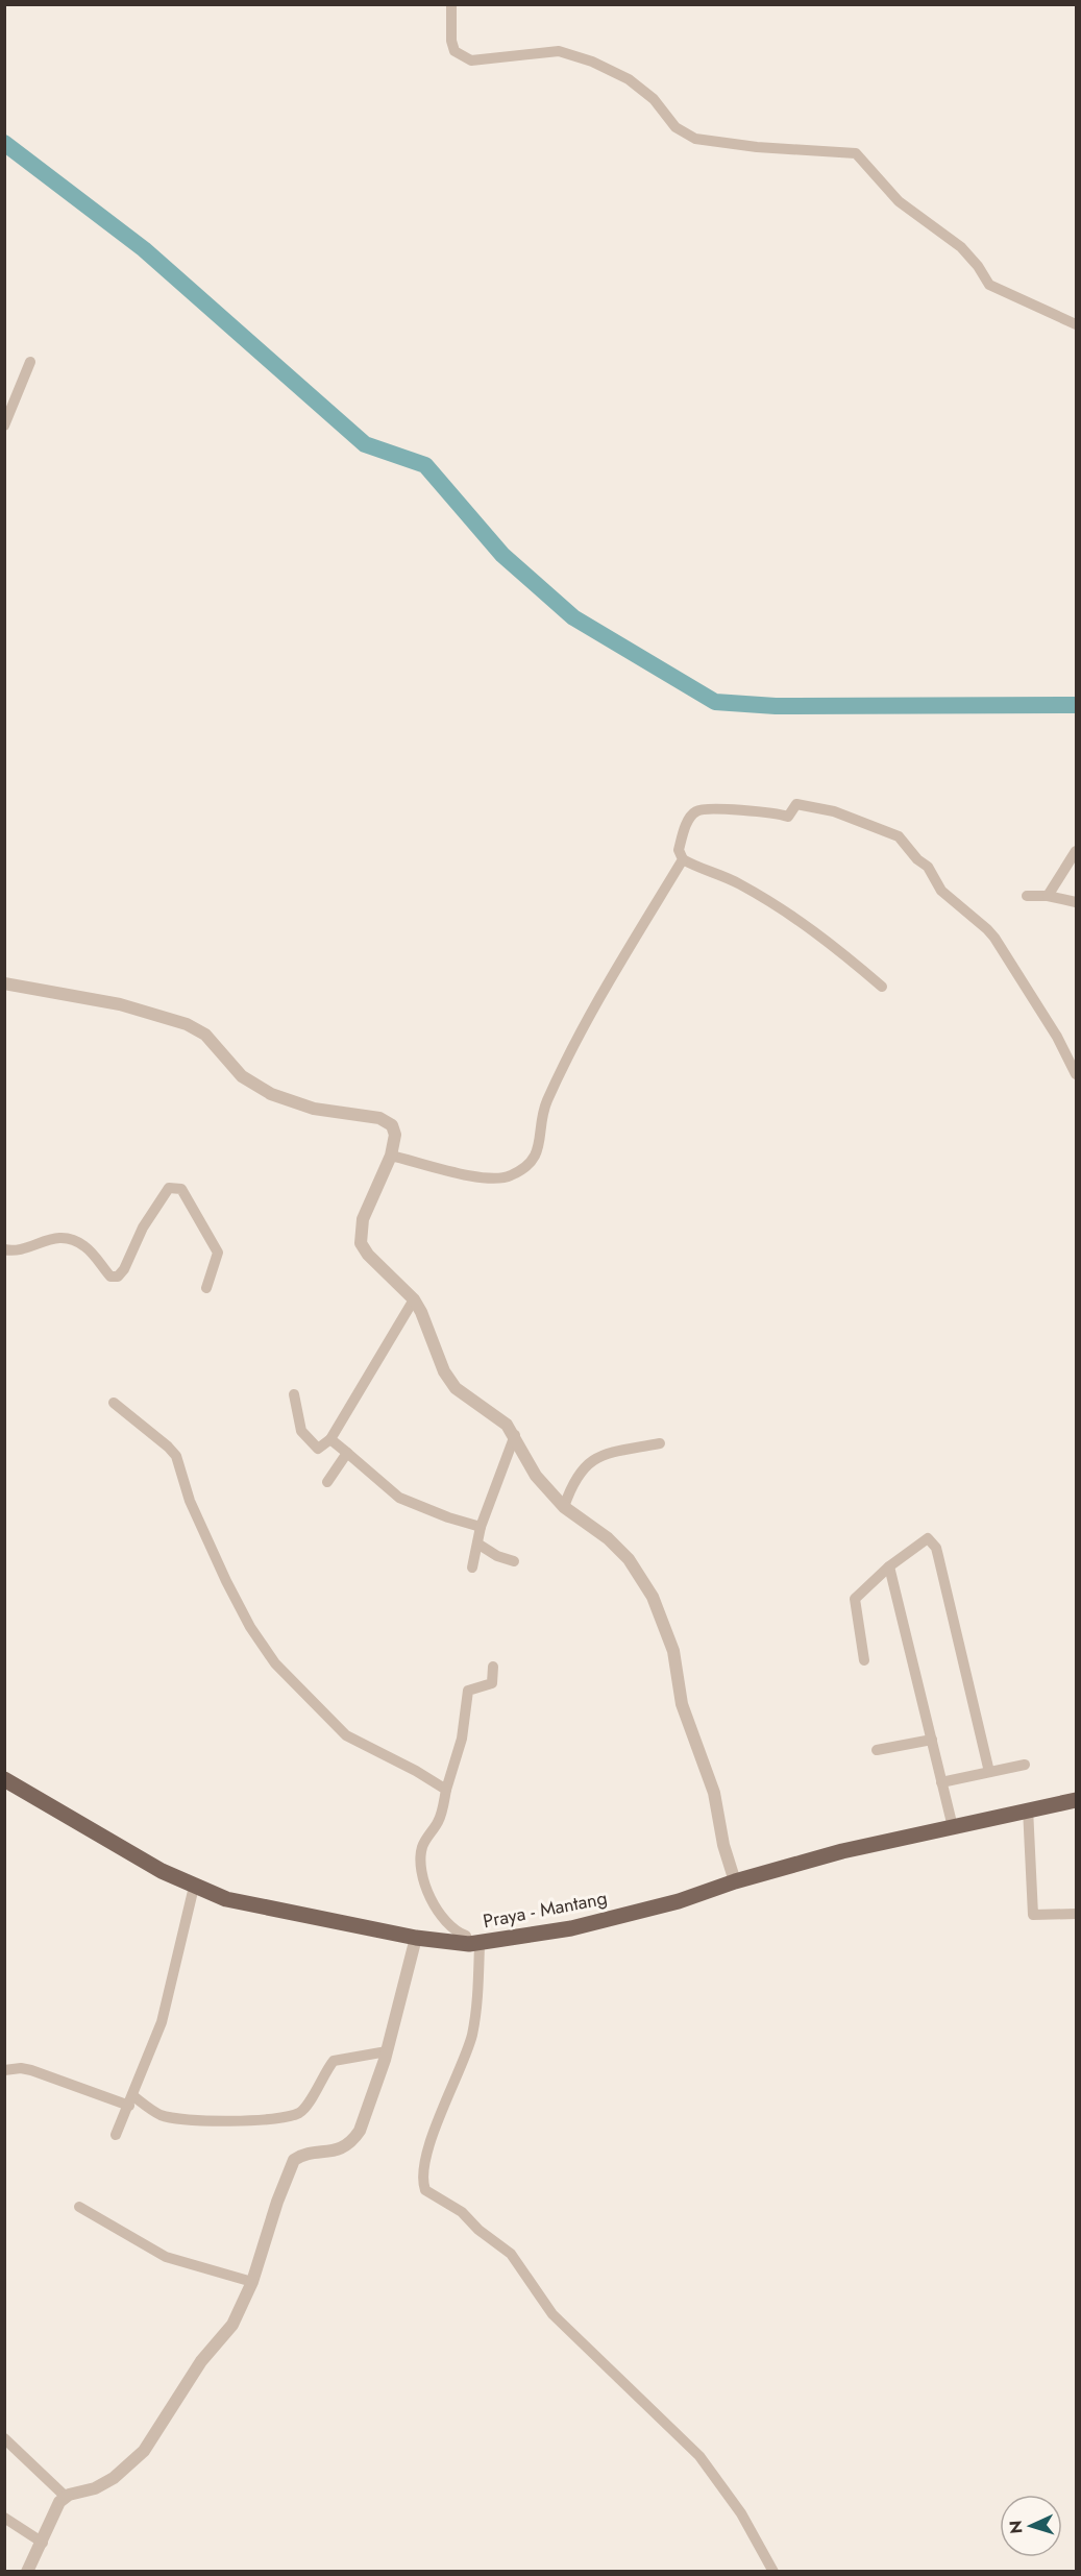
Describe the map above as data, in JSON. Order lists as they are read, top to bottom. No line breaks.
{"streets":{"main road":["Praya - Mantang"]},"north":"left"}
